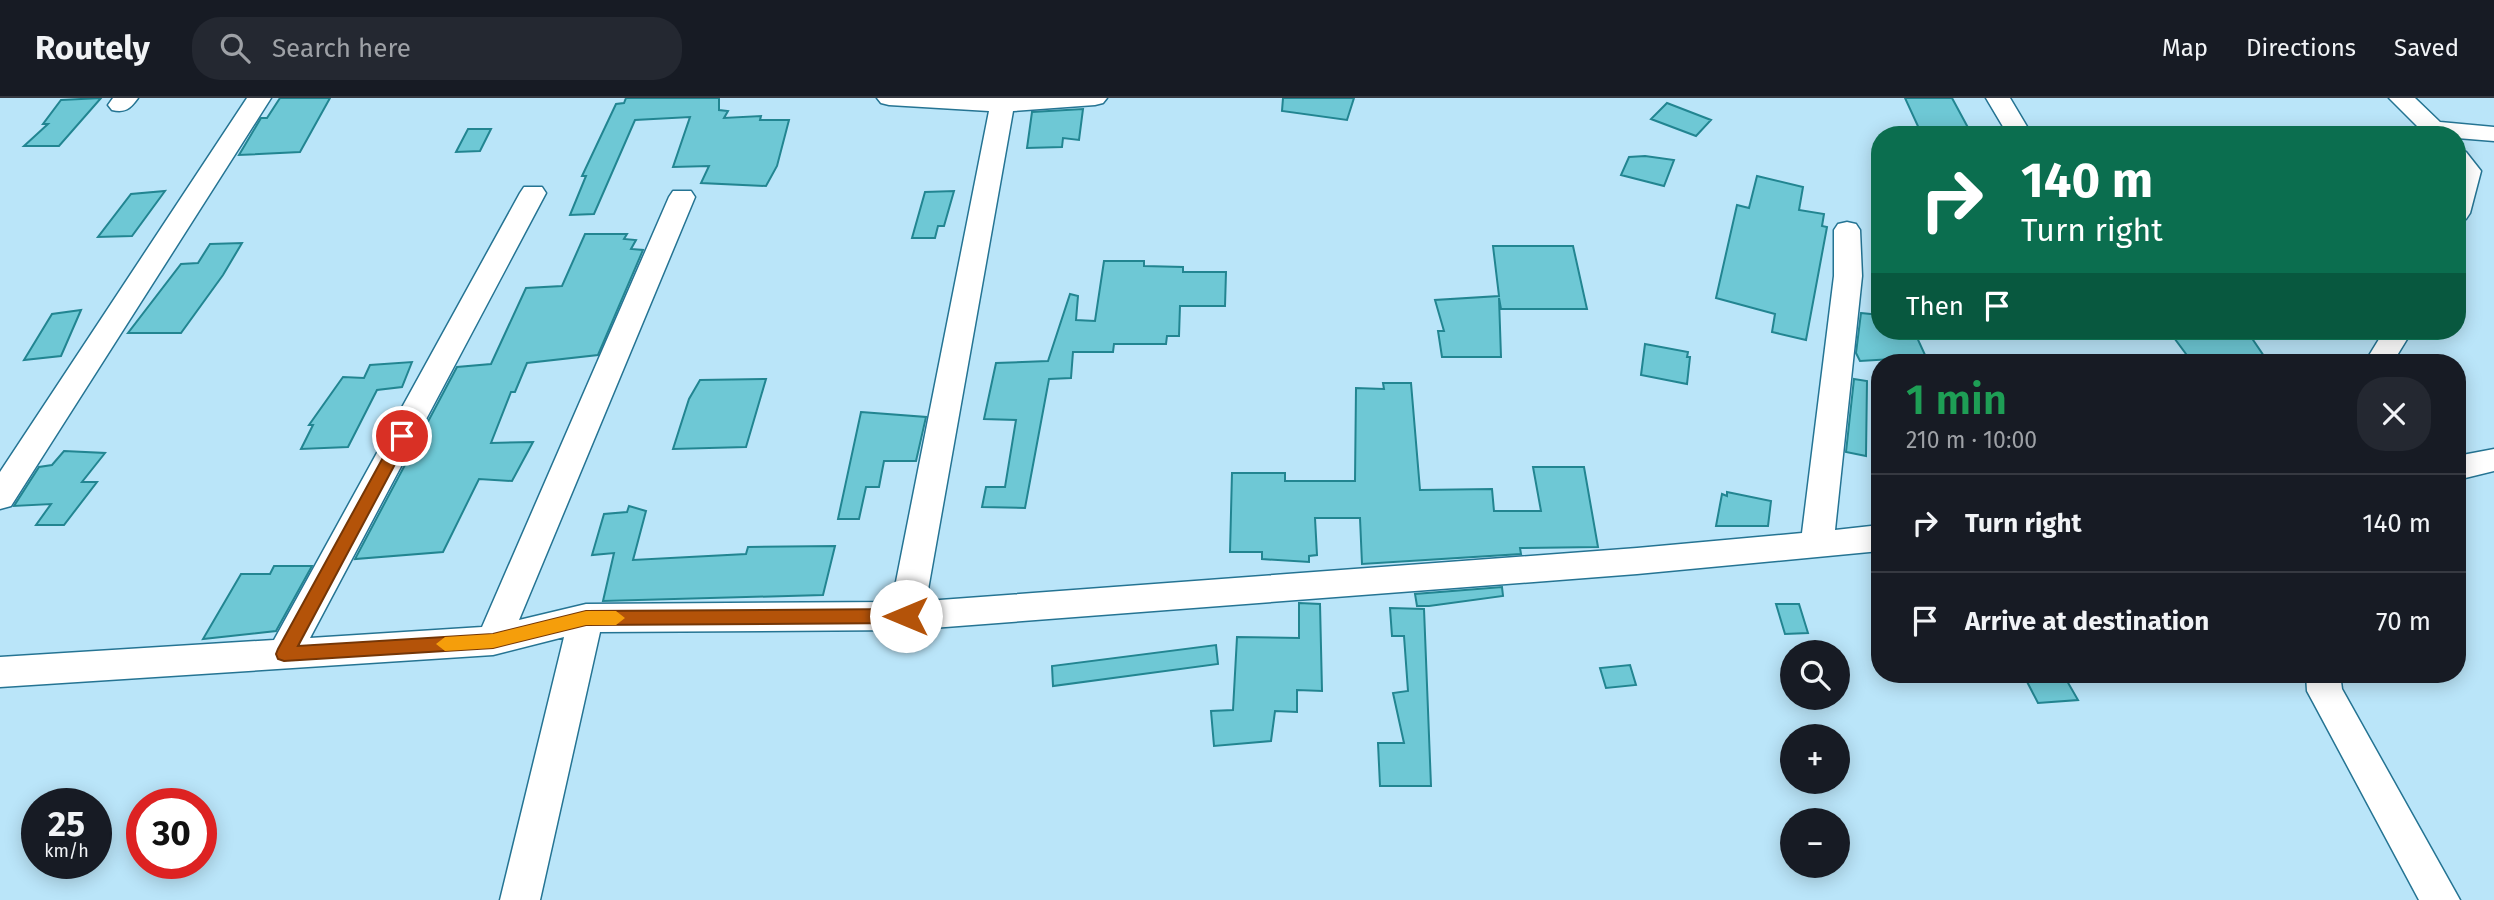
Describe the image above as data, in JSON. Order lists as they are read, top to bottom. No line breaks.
{"page":{"header":"Routely","search":"Search here","nav":["Map","Directions","Saved"],"turn":["140 m","Turn right"],"then":"Then","heading":["1 min","210 m · 10:00"],"list":[{"name":"Turn right","value":"140 m"},{"name":"Arrive at destination","value":"70 m"}],"map_buttons":["+","−"],"speed":"25 km/h","limit":"30"}}
